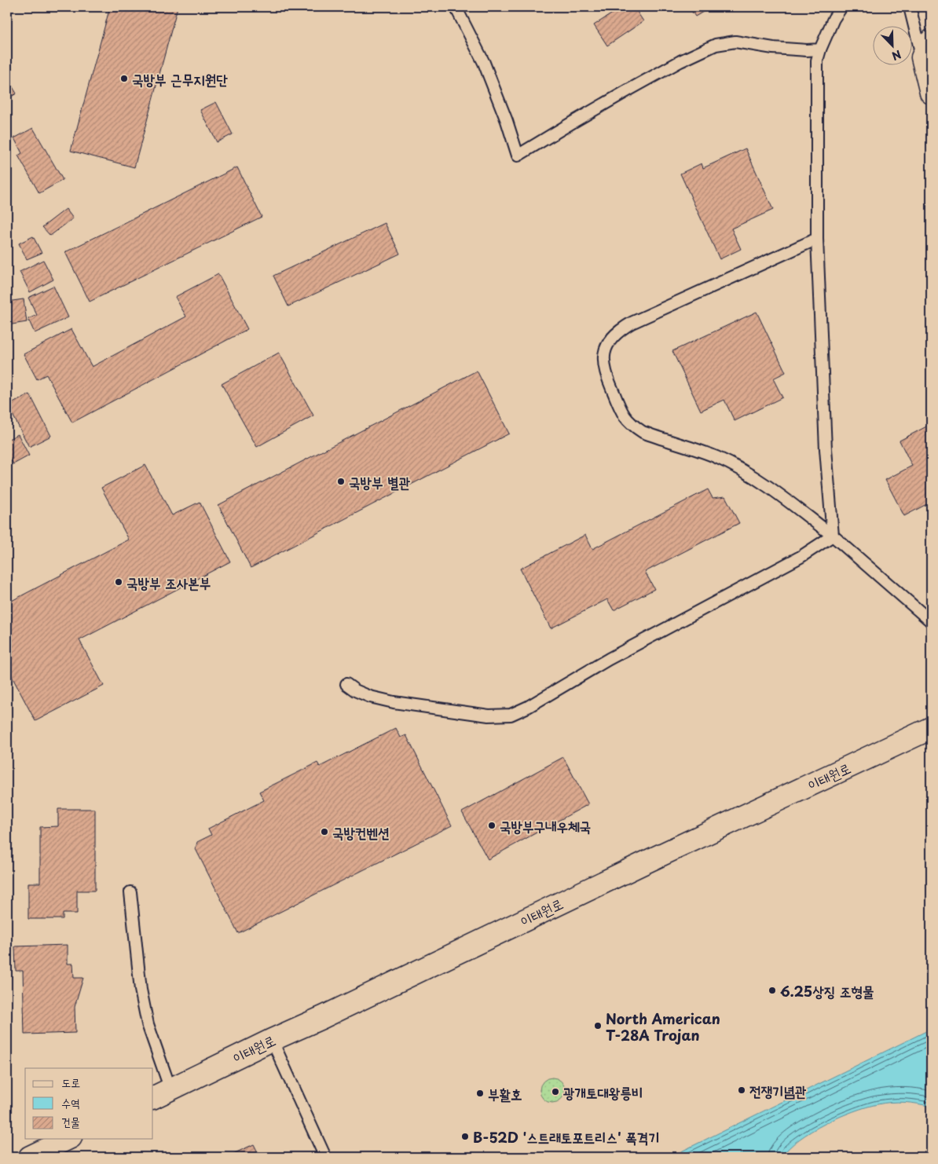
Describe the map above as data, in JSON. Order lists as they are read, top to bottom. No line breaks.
{"streets":{"main road":["이태원로"]},"places":["국방부 근무지원단","국방부 별관","국방부 조사본부","국방부구내우체국","국방컨벤션","6.25상징 조형물","North American T-28A Trojan","전쟁기념관","광개토대왕릉비","부활호","B-52D '스트래토포트리스' 폭격기"],"legend":["도로","수역","건물"],"north":"bottom right"}
